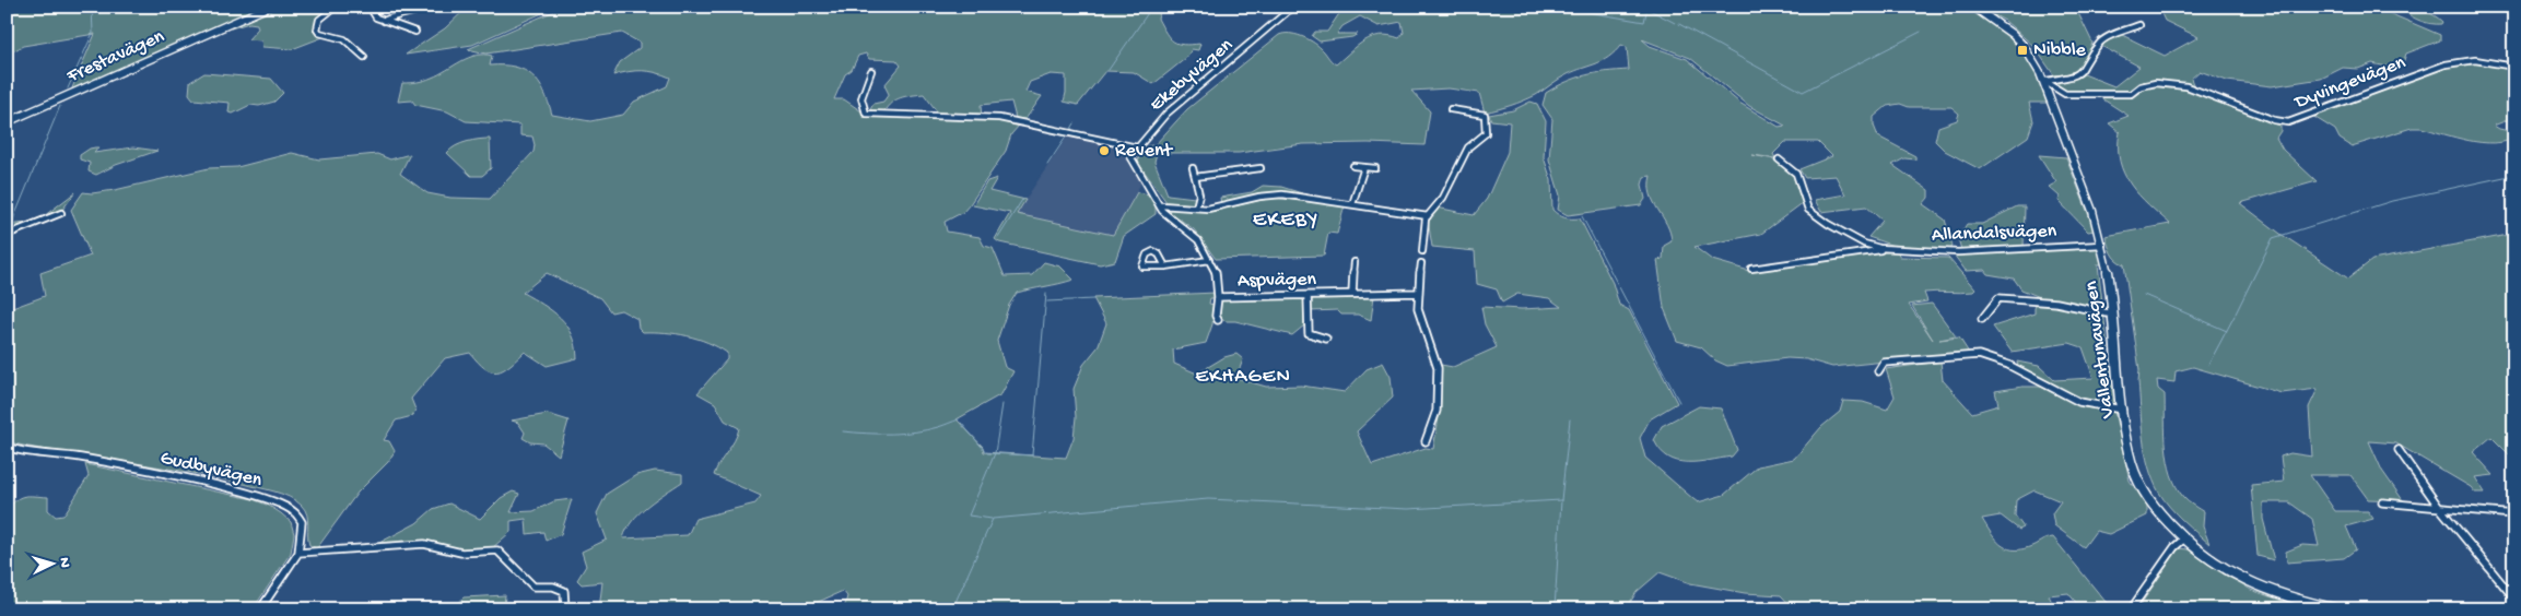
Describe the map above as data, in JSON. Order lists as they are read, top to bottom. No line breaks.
{"streets":{"main road":["Frestavägen","Vallentunavägen"],"street":["Ekebyvägen","Dyvingevägen","Allandalsvägen","Aspvägen","Gudbyvägen"]},"crossings":[["Dyvingevägen","Vallentunavägen"],["Allandalsvägen","Vallentunavägen"]],"districts":["EKEBY","EKHAGEN"],"places":{"transit":["Nibble"],"other":["Revent"]},"north":"right"}
